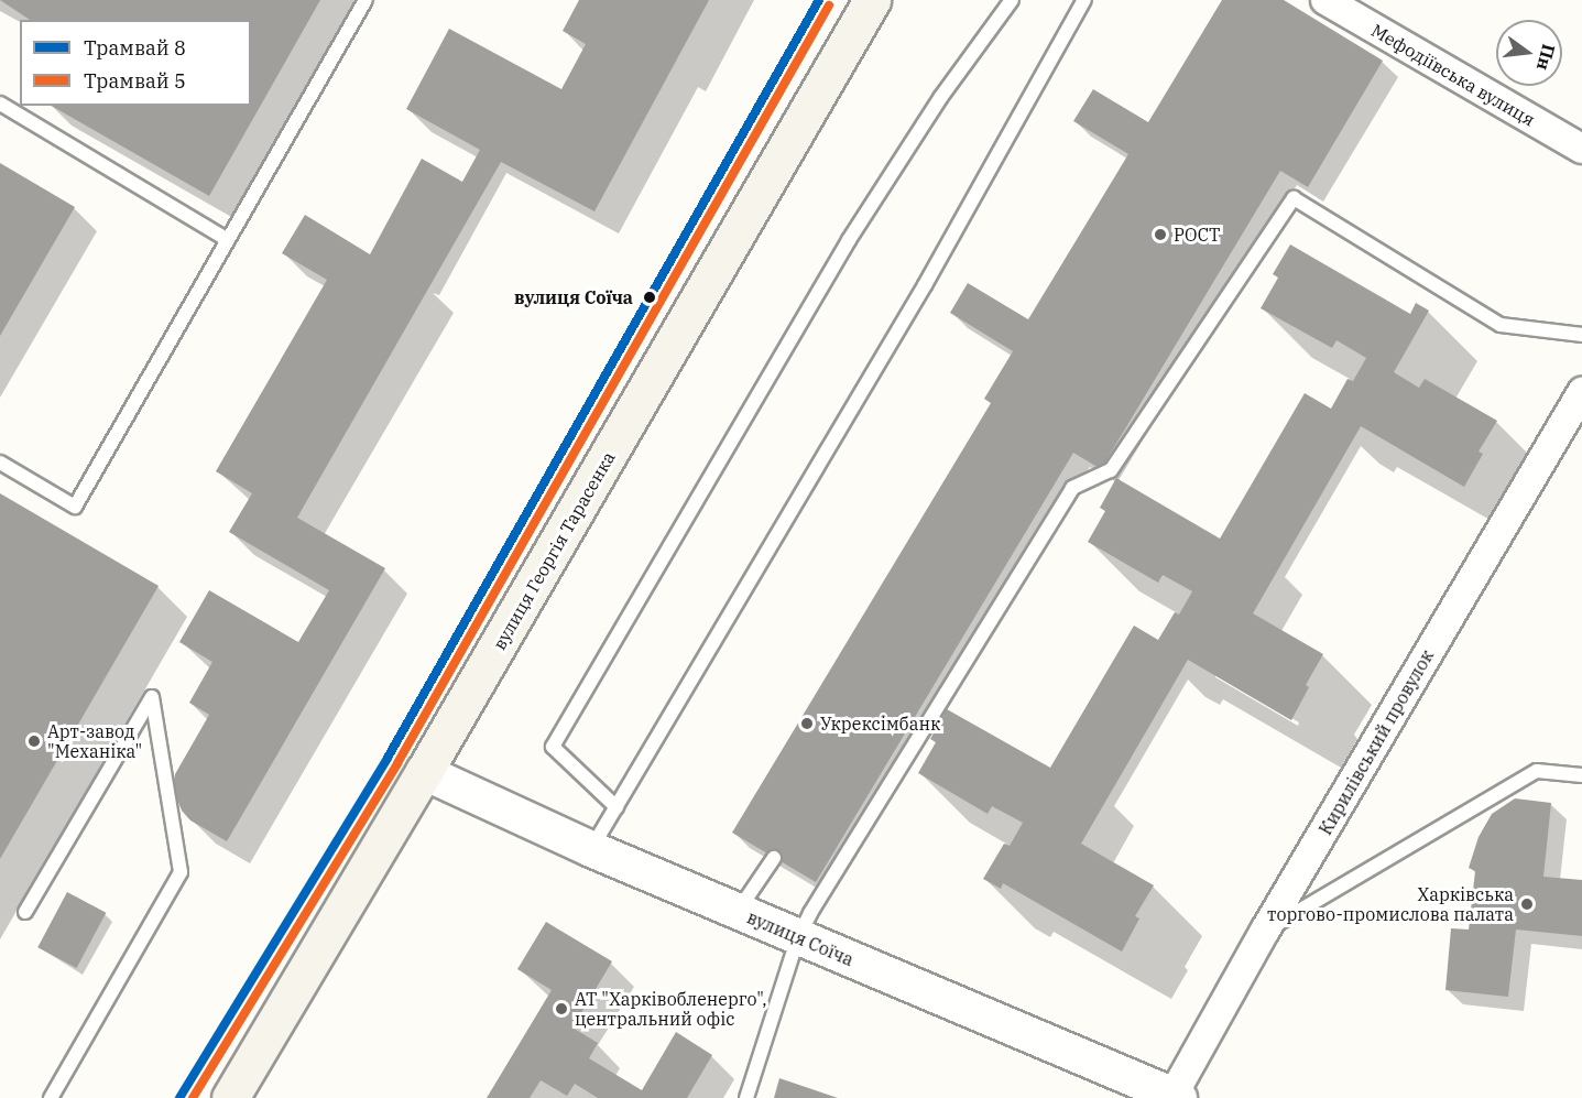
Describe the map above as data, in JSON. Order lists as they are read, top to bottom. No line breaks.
{"streets":{"main road":["вулиця Георгія Тарасенка"],"street":["Мефодіївська вулиця","Кирилівський провулок","вулиця Соїча"]},"crossings":[["вулиця Георгія Тарасенка","вулиця Соїча"],["Кирилівський провулок","вулиця Соїча"]],"places":["РОСТ","вулиця Соїча","Укрексімбанк","Арт-завод \"Механіка\"","Харківська торгово-промислова палата","АТ \"Харківобленерго\", центральний офіс"],"lines":["tram line 8","tram line 5"],"legend":["Трамвай 8","Трамвай 5"],"north":"right"}
